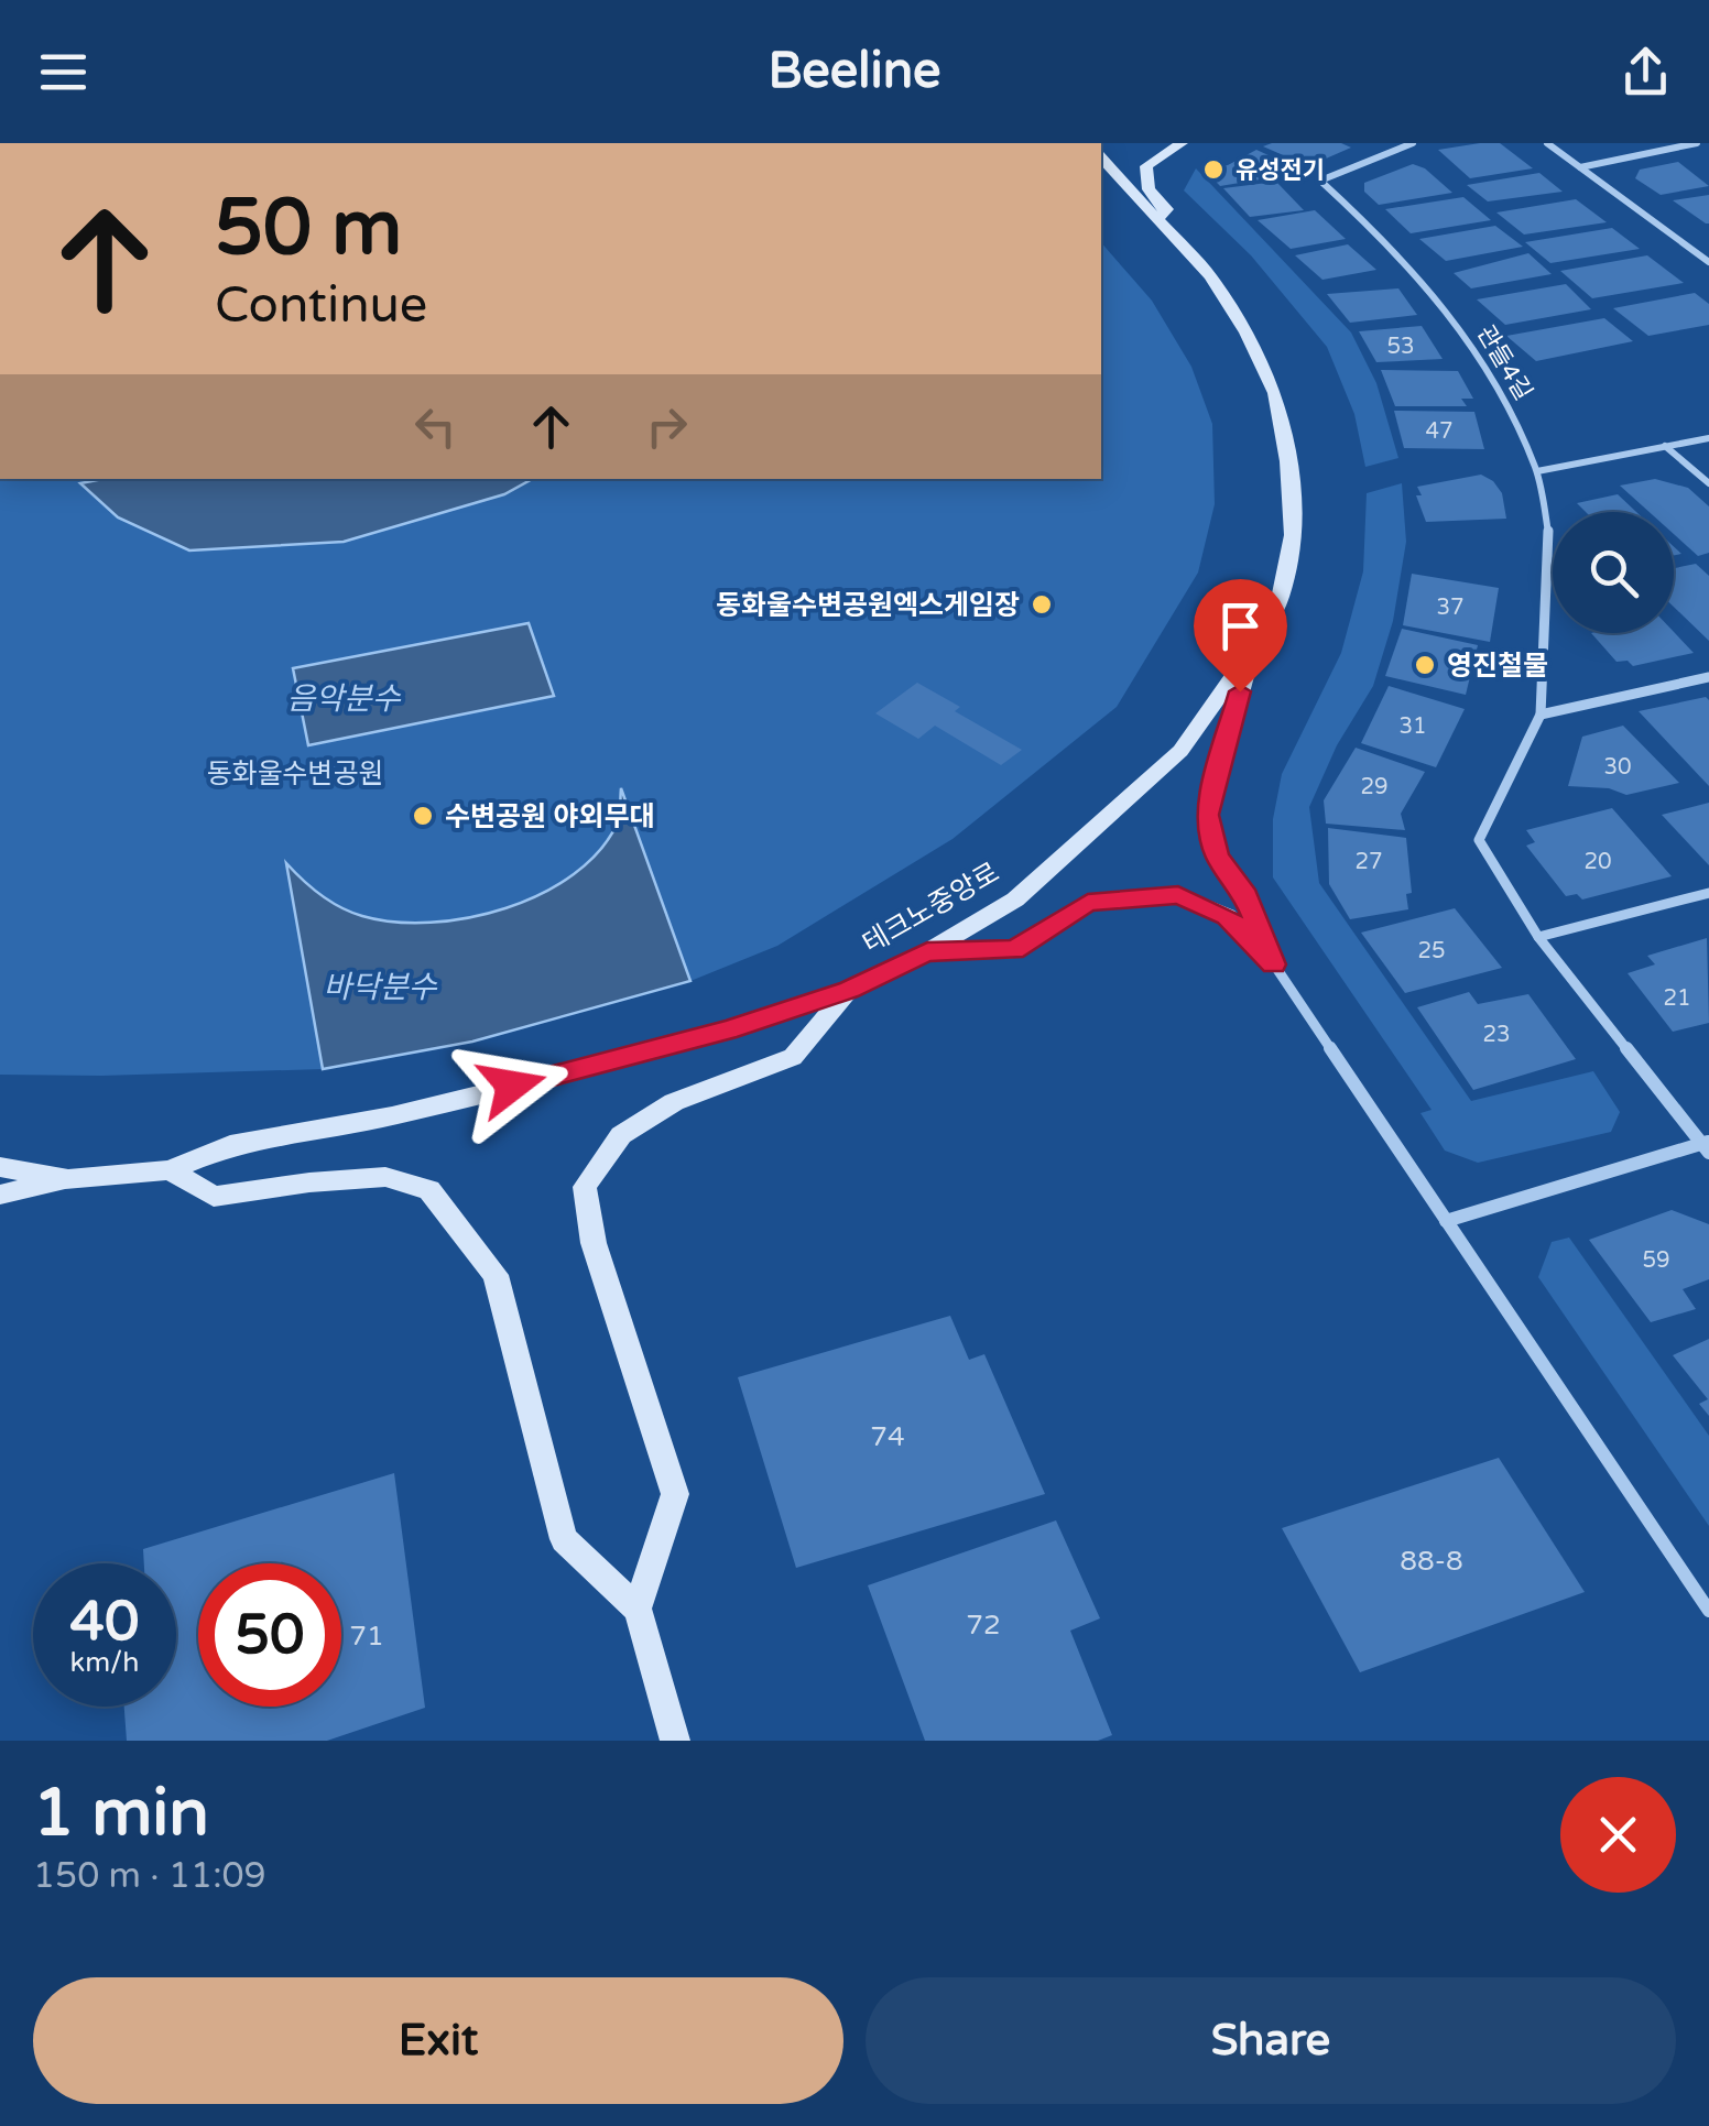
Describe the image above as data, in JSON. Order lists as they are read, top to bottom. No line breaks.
{"streets":{"main road":["테크노중앙로"],"street":["관들4길"]},"water":["음악분수","바닥분수"],"parks":["동화울수변공원"],"places":["유성전기","동화울수변공원엑스게임장","영진철물","수변공원 야외무대"],"house_numbers":["53","47","37","31","30","29","27","20","25","21","23","59","74","88-8","72","71"],"page":{"header":"Beeline","turn":["50 m","Continue"],"speed":"40 km/h","limit":"50","heading":["1 min","150 m · 11:09"],"buttons":["Exit","Share"]}}
